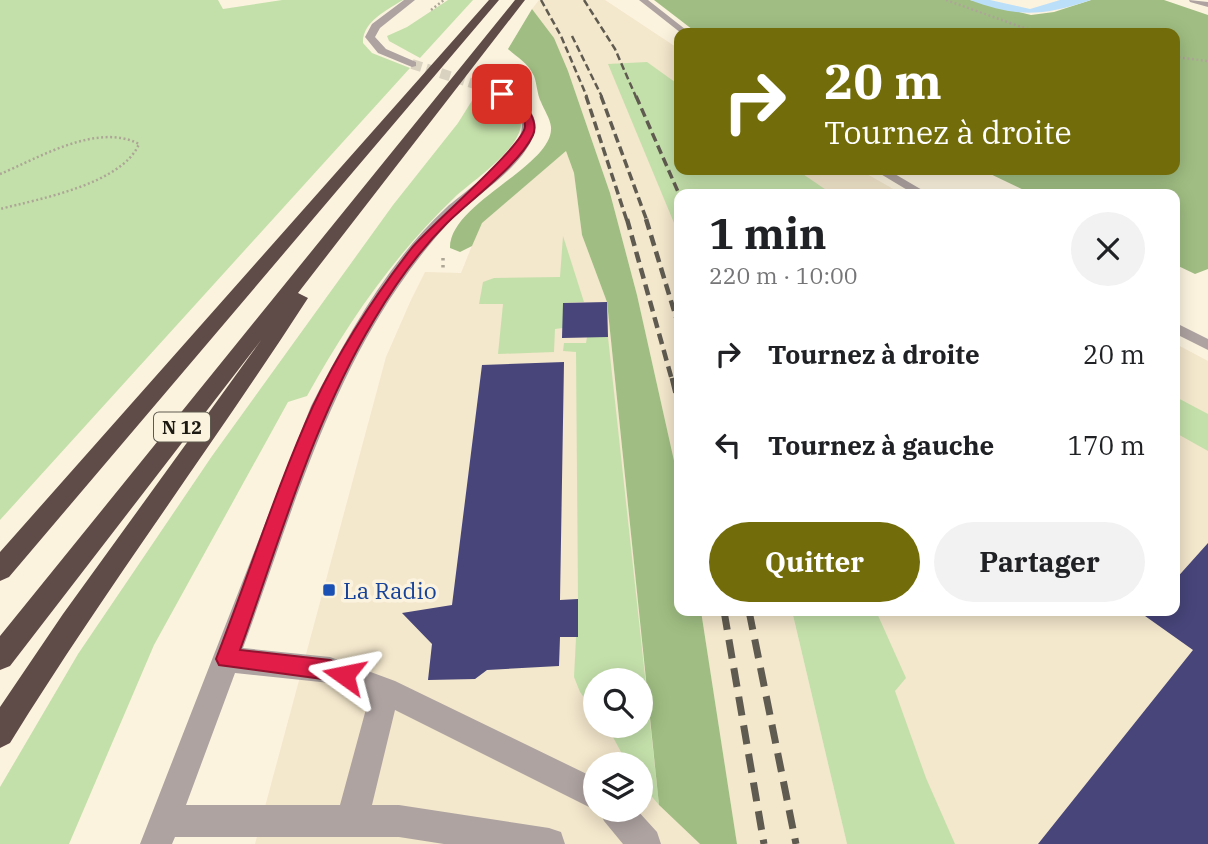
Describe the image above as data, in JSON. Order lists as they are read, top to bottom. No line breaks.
{"streets":{"highway":["N 12"]},"places":{"transit":["La Radio"]},"page":{"turn":["20 m","Tournez à droite"],"heading":["1 min","220 m · 10:00"],"list":[{"name":"Tournez à droite","value":"20 m"},{"name":"Tournez à gauche","value":"170 m"}],"buttons":["Quitter","Partager"]}}
